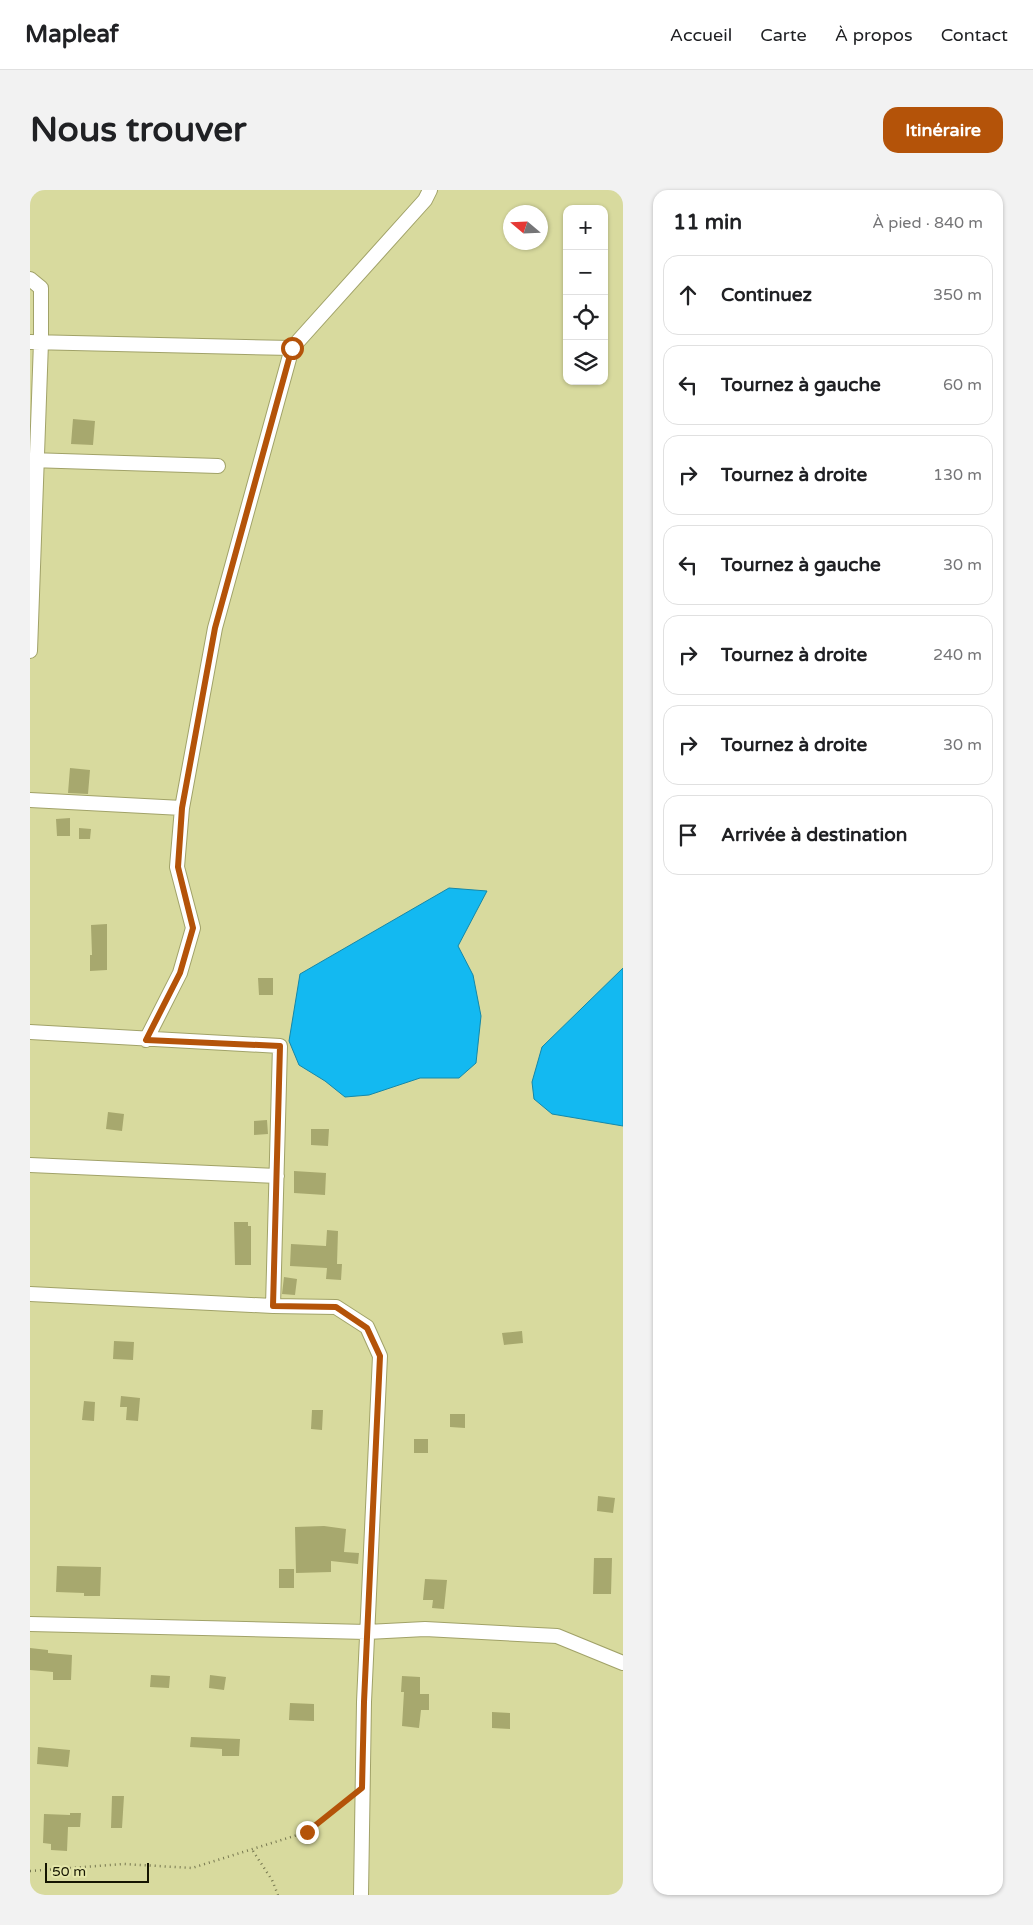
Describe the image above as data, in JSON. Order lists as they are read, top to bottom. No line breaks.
{"scale_bar":"50 m","north":"left","page":{"header":"Mapleaf","nav":["Accueil","Carte","À propos","Contact"],"buttons":"Itinéraire","title":"Nous trouver","heading":["11 min","À pied · 840 m"],"map_buttons":["+","−"],"list":[["Continuez","350 m"],["Tournez à gauche","60 m"],["Tournez à droite","130 m"],["Tournez à gauche","30 m"],["Tournez à droite","240 m"],["Tournez à droite","30 m"],"Arrivée à destination"],"scale":"50 m"}}
